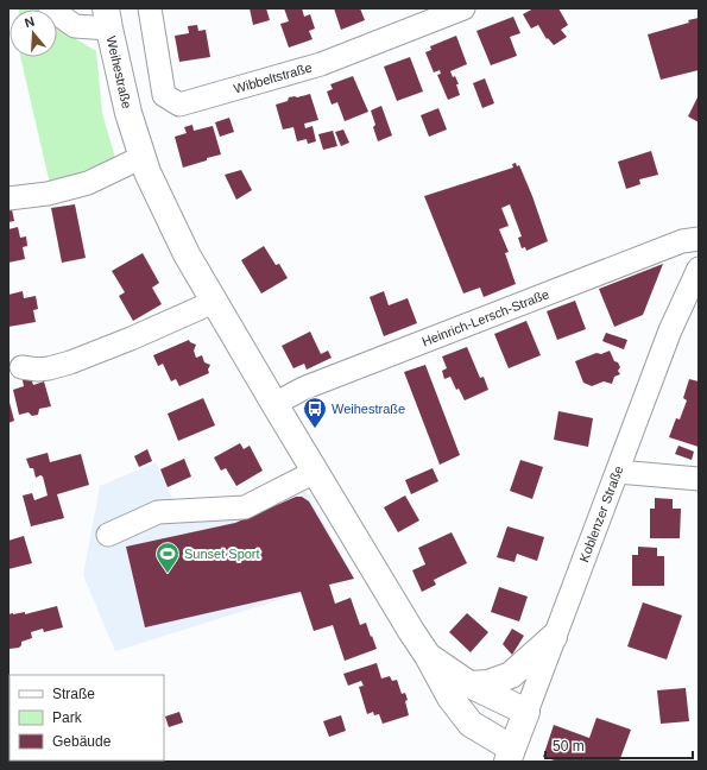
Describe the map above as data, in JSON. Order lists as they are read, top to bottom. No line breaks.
{"streets":{"main road":["Weihestraße","Koblenzer Straße"],"street":["Wibbeltstraße","Heinrich-Lersch-Straße"]},"crossings":[["Weihestraße","Heinrich-Lersch-Straße"],["Weihestraße","Koblenzer Straße"]],"places":{"bus stop":["Weihestraße"],"sports":["Sunset Sport"]},"legend":["Straße","Park","Gebäude"],"scale_bar":"50 m","north":"top"}
